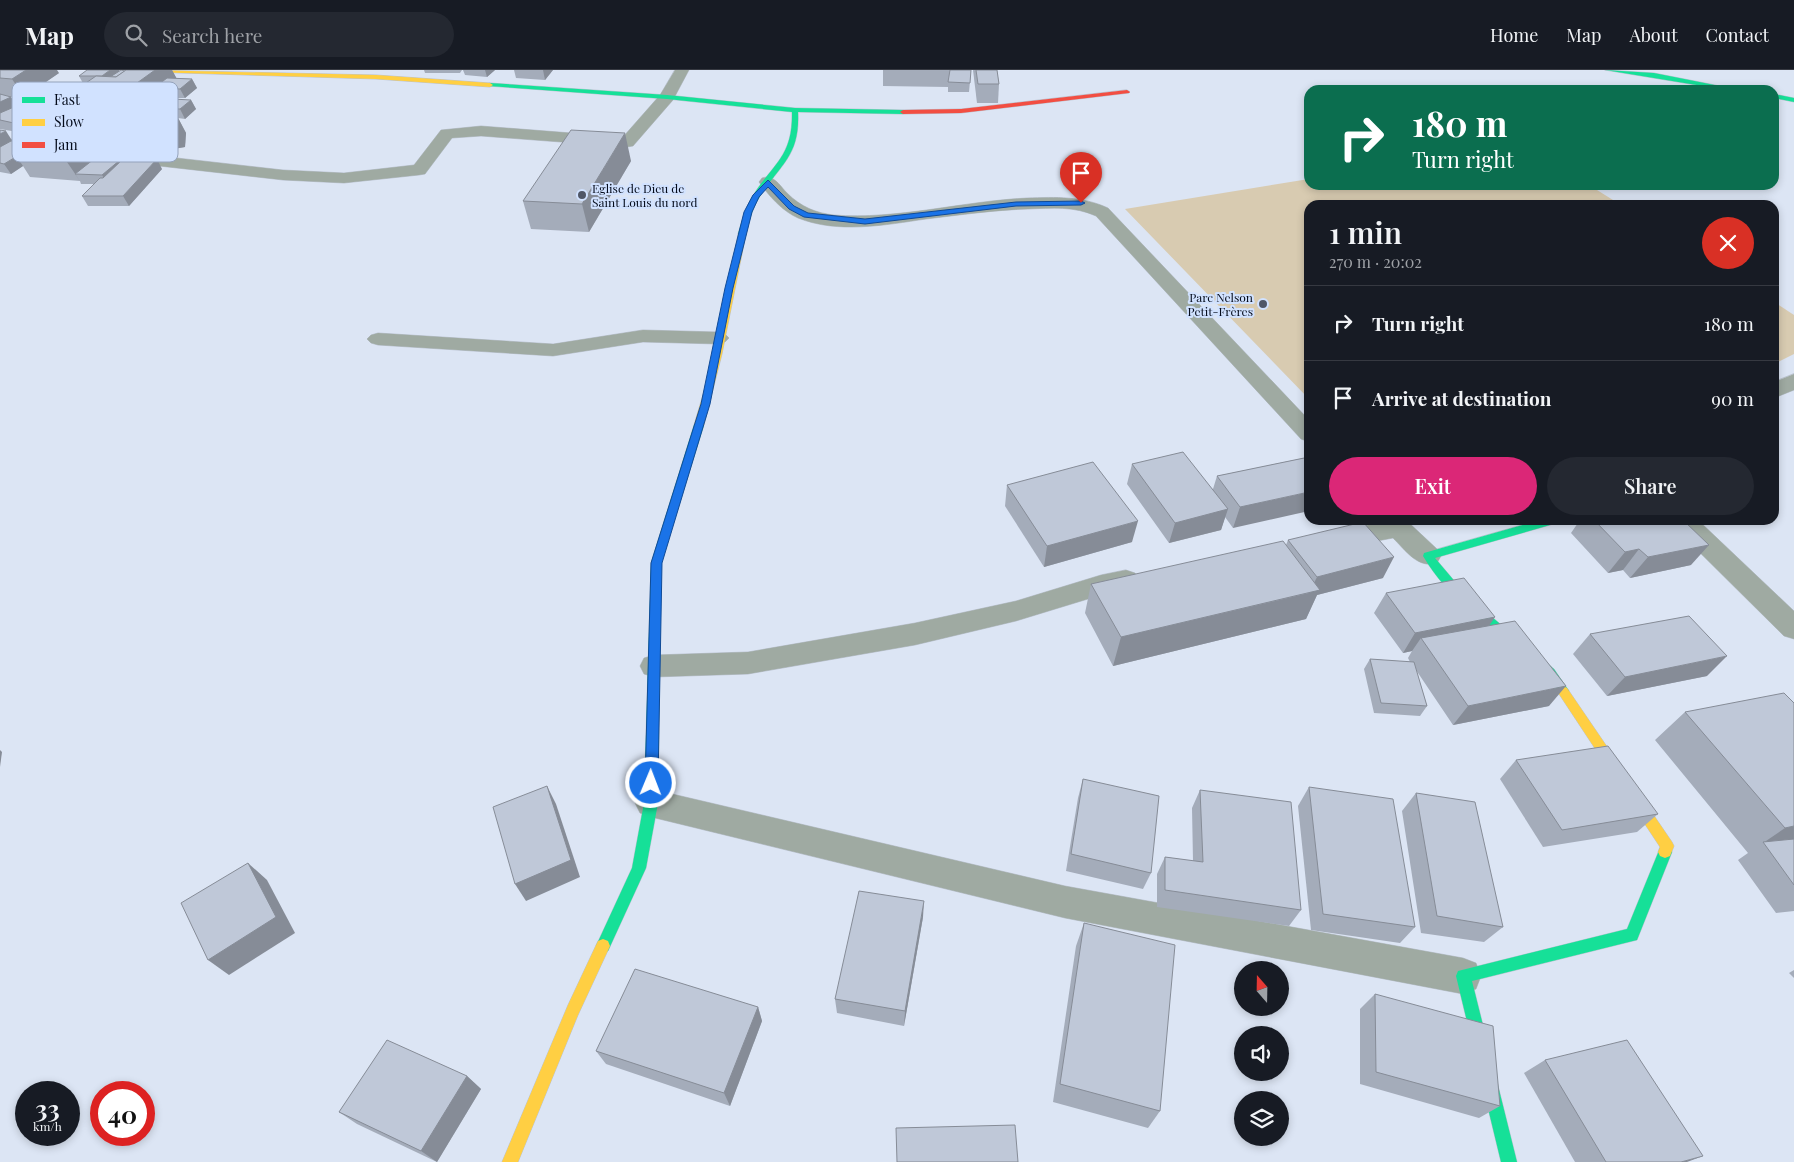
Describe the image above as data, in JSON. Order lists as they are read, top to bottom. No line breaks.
{"places":["Eglise de Dieu de Saint Louis du nord","Parc Nelson Petit-Frères"],"legend":["Fast","Slow","Jam"],"north":"top","page":{"header":"Map","search":"Search here","nav":["Home","Map","About","Contact"],"turn":["180 m","Turn right"],"heading":["1 min","270 m · 20:02"],"list":[{"name":"Turn right","value":"180 m"},{"name":"Arrive at destination","value":"90 m"}],"buttons":["Exit","Share"],"speed":"33 km/h","limit":"40"}}
